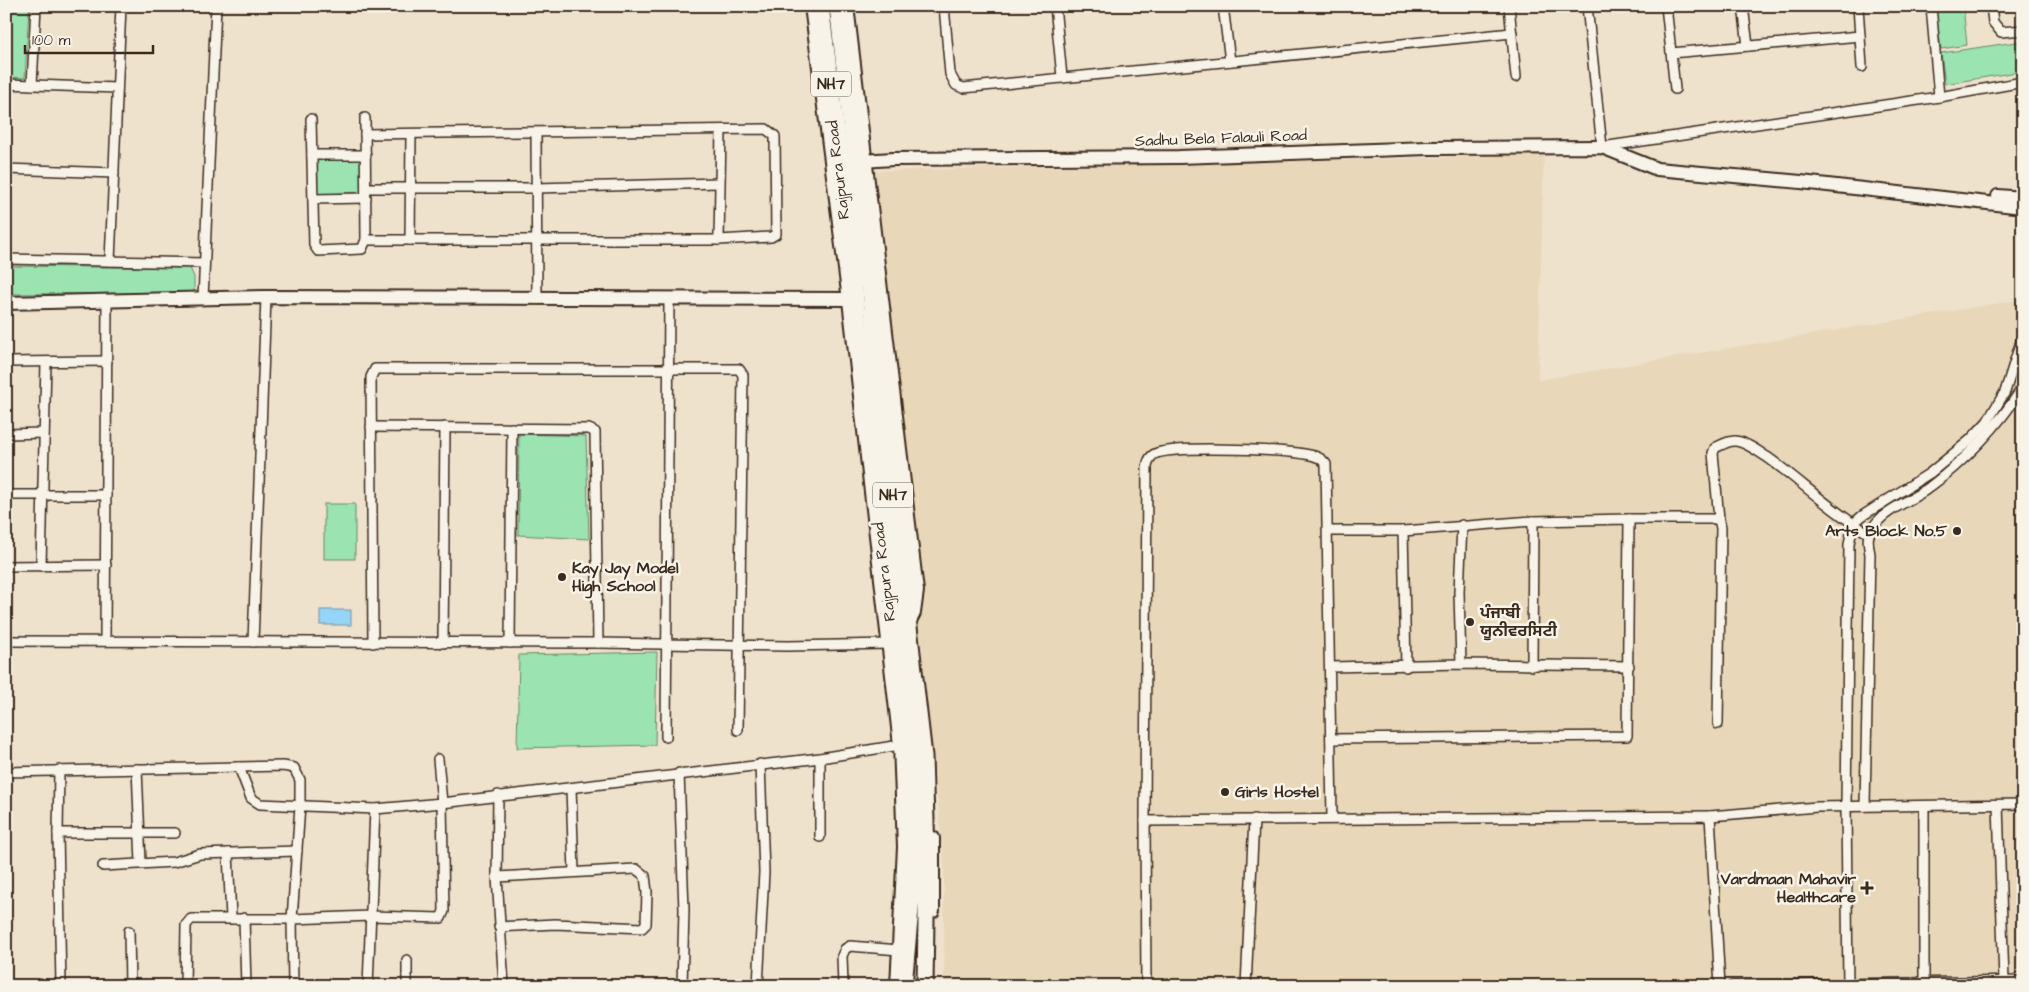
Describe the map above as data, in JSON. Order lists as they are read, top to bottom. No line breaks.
{"streets":{"highway":["NH7","Rajpura Road"],"street":["Sadhu Bela Falauli Road"]},"crossings":[["NH7","Sadhu Bela Falauli Road"],["NH7","Rajpura Road"],["Sadhu Bela Falauli Road","Rajpura Road"]],"places":{"other":["Arts Block No.5","Kay Jay Model High School","ਪੰਜਾਬੀ ਯੂਨੀਵਰਸਿਟੀ","Girls Hostel"],"health":["Vardmaan Mahavir Healthcare"]},"scale_bar":"100 m"}
